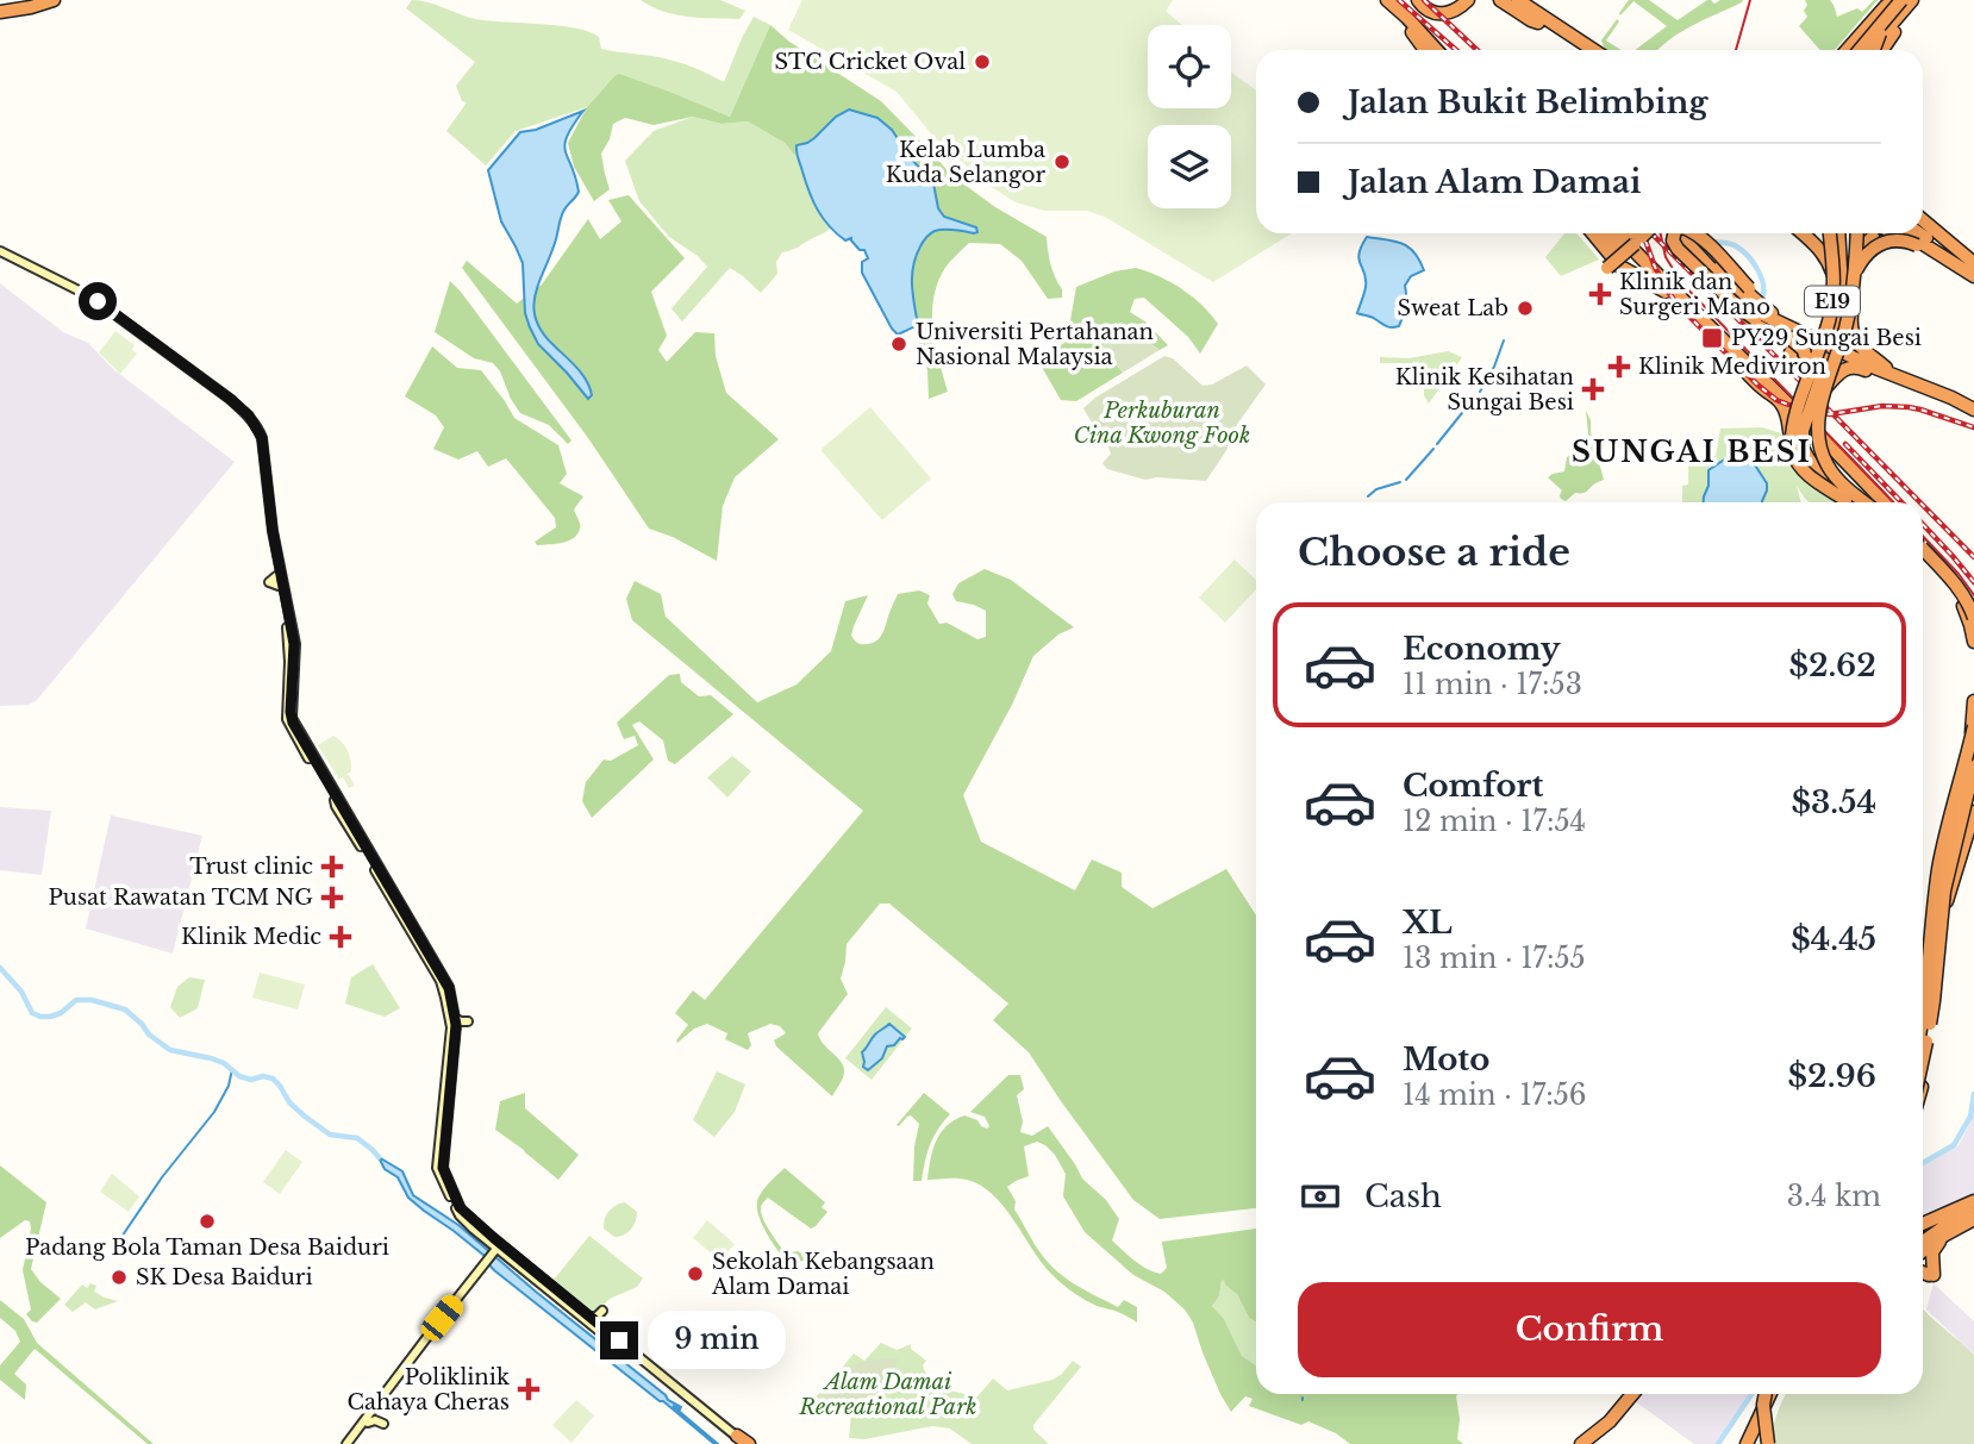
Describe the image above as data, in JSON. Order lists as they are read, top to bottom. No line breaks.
{"streets":{"highway":["E19"]},"districts":["SUNGAI BESI"],"parks":["Perkuburan Cina Kwong Fook","Alam Damai Recreational Park"],"places":{"other":["STC Cricket Oval","Kelab Lumba Kuda Selangor","Sweat Lab","Universiti Pertahanan Nasional Malaysia","Padang Bola Taman Desa Baiduri","Sekolah Kebangsaan Alam Damai","SK Desa Baiduri"],"health":["Klinik dan Surgeri Mano","Klinik Mediviron","Klinik Kesihatan Sungai Besi","Trust clinic","Pusat Rawatan TCM NG","Klinik Medic","Poliklinik Cahaya Cheras"],"transit":["PY29 Sungai Besi"]},"page":{"banner":["Jalan Bukit Belimbing","Jalan Alam Damai"],"heading":"Choose a ride","list":[{"name":"Economy","note":"11 min · 17:53","value":"$2.62"},{"name":"Comfort","note":"12 min · 17:54","value":"$3.54"},{"name":"XL","note":"13 min · 17:55","value":"$4.45"},{"name":"Moto","note":"14 min · 17:56","value":"$2.96"}],"pay":["Cash","3.4 km"],"buttons":"Confirm","bubble":"9 min"}}
